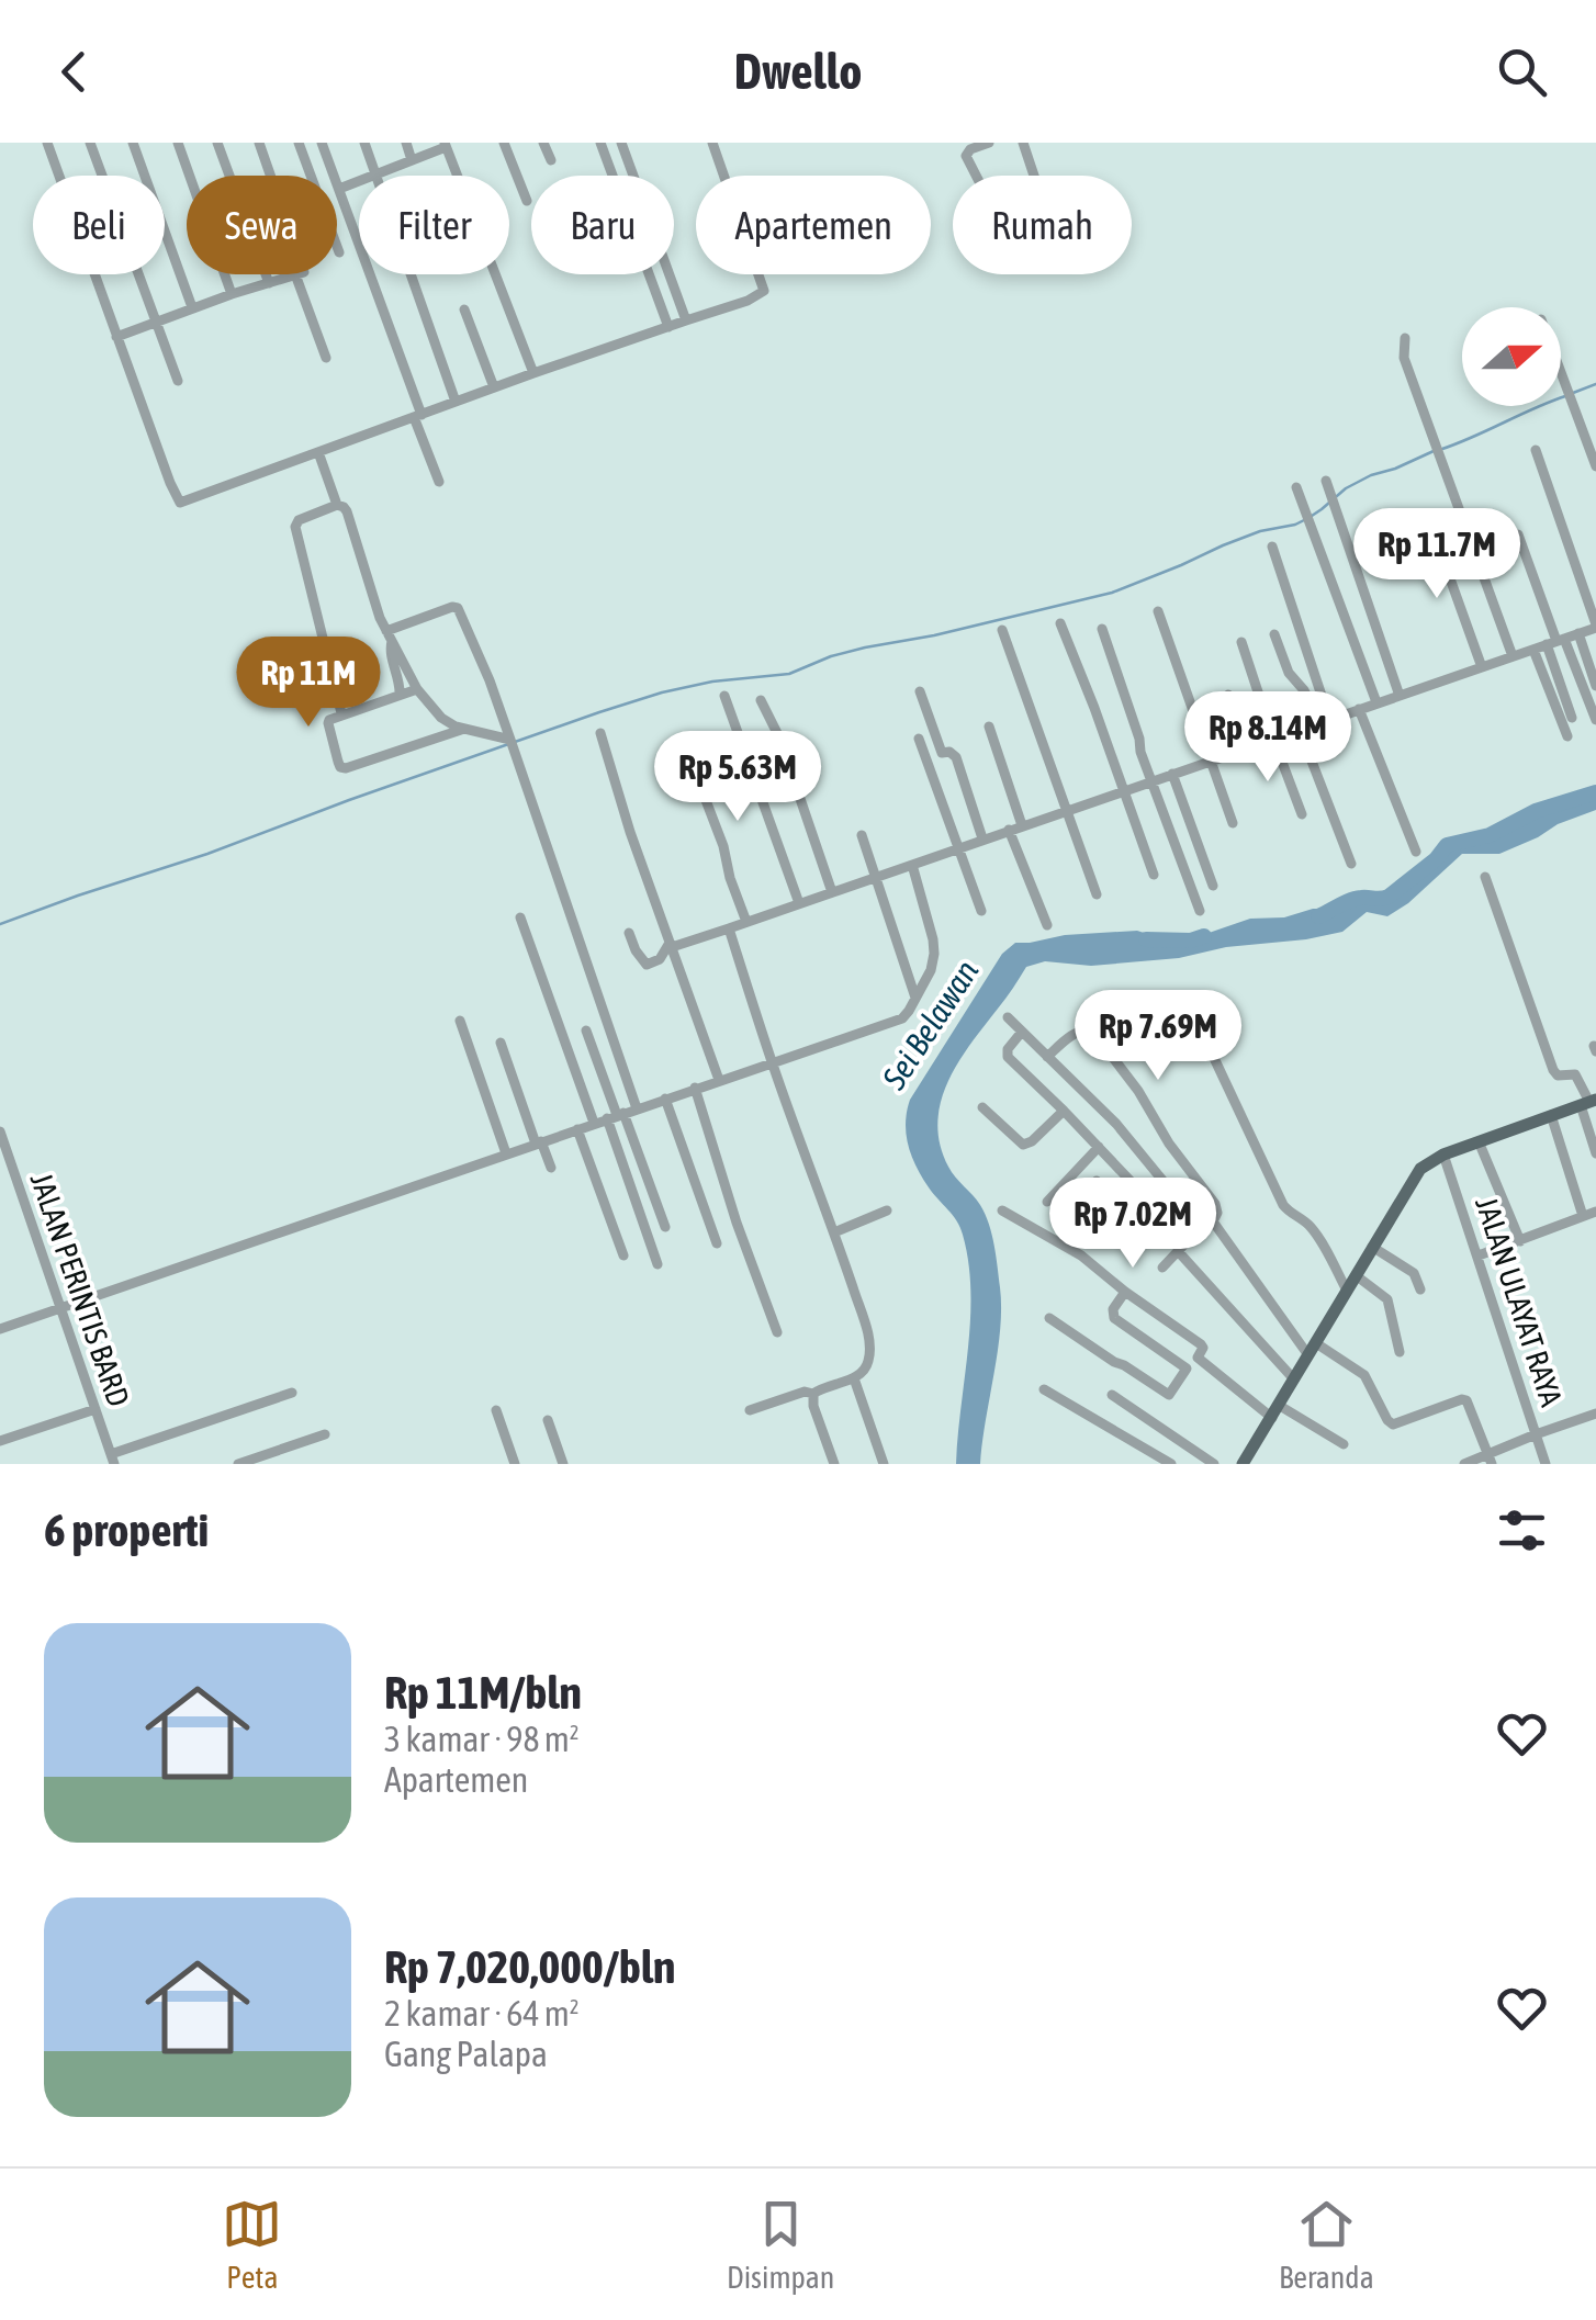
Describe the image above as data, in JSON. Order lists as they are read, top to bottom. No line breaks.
{"streets":{"street":["JALAN PERINTIS BARD","JALAN ULAYAT RAYA"]},"water":["Sei Belawan"],"north":"right","page":{"header":"Dwello","chip":["Beli","Sewa","Filter","Baru","Apartemen","Rumah"],"price":["Rp 11.7M","Rp 11M","Rp 8.14M","Rp 5.63M","Rp 7.69M","Rp 7.02M"],"heading":"6 properti","list":[{"name":"Rp 11M/bln","note":"3 kamar · 98 m² · Apartemen"},{"name":"Rp 7,020,000/bln","note":"2 kamar · 64 m² · Gang Palapa"}],"tabs":["Peta","Disimpan","Beranda"]}}
